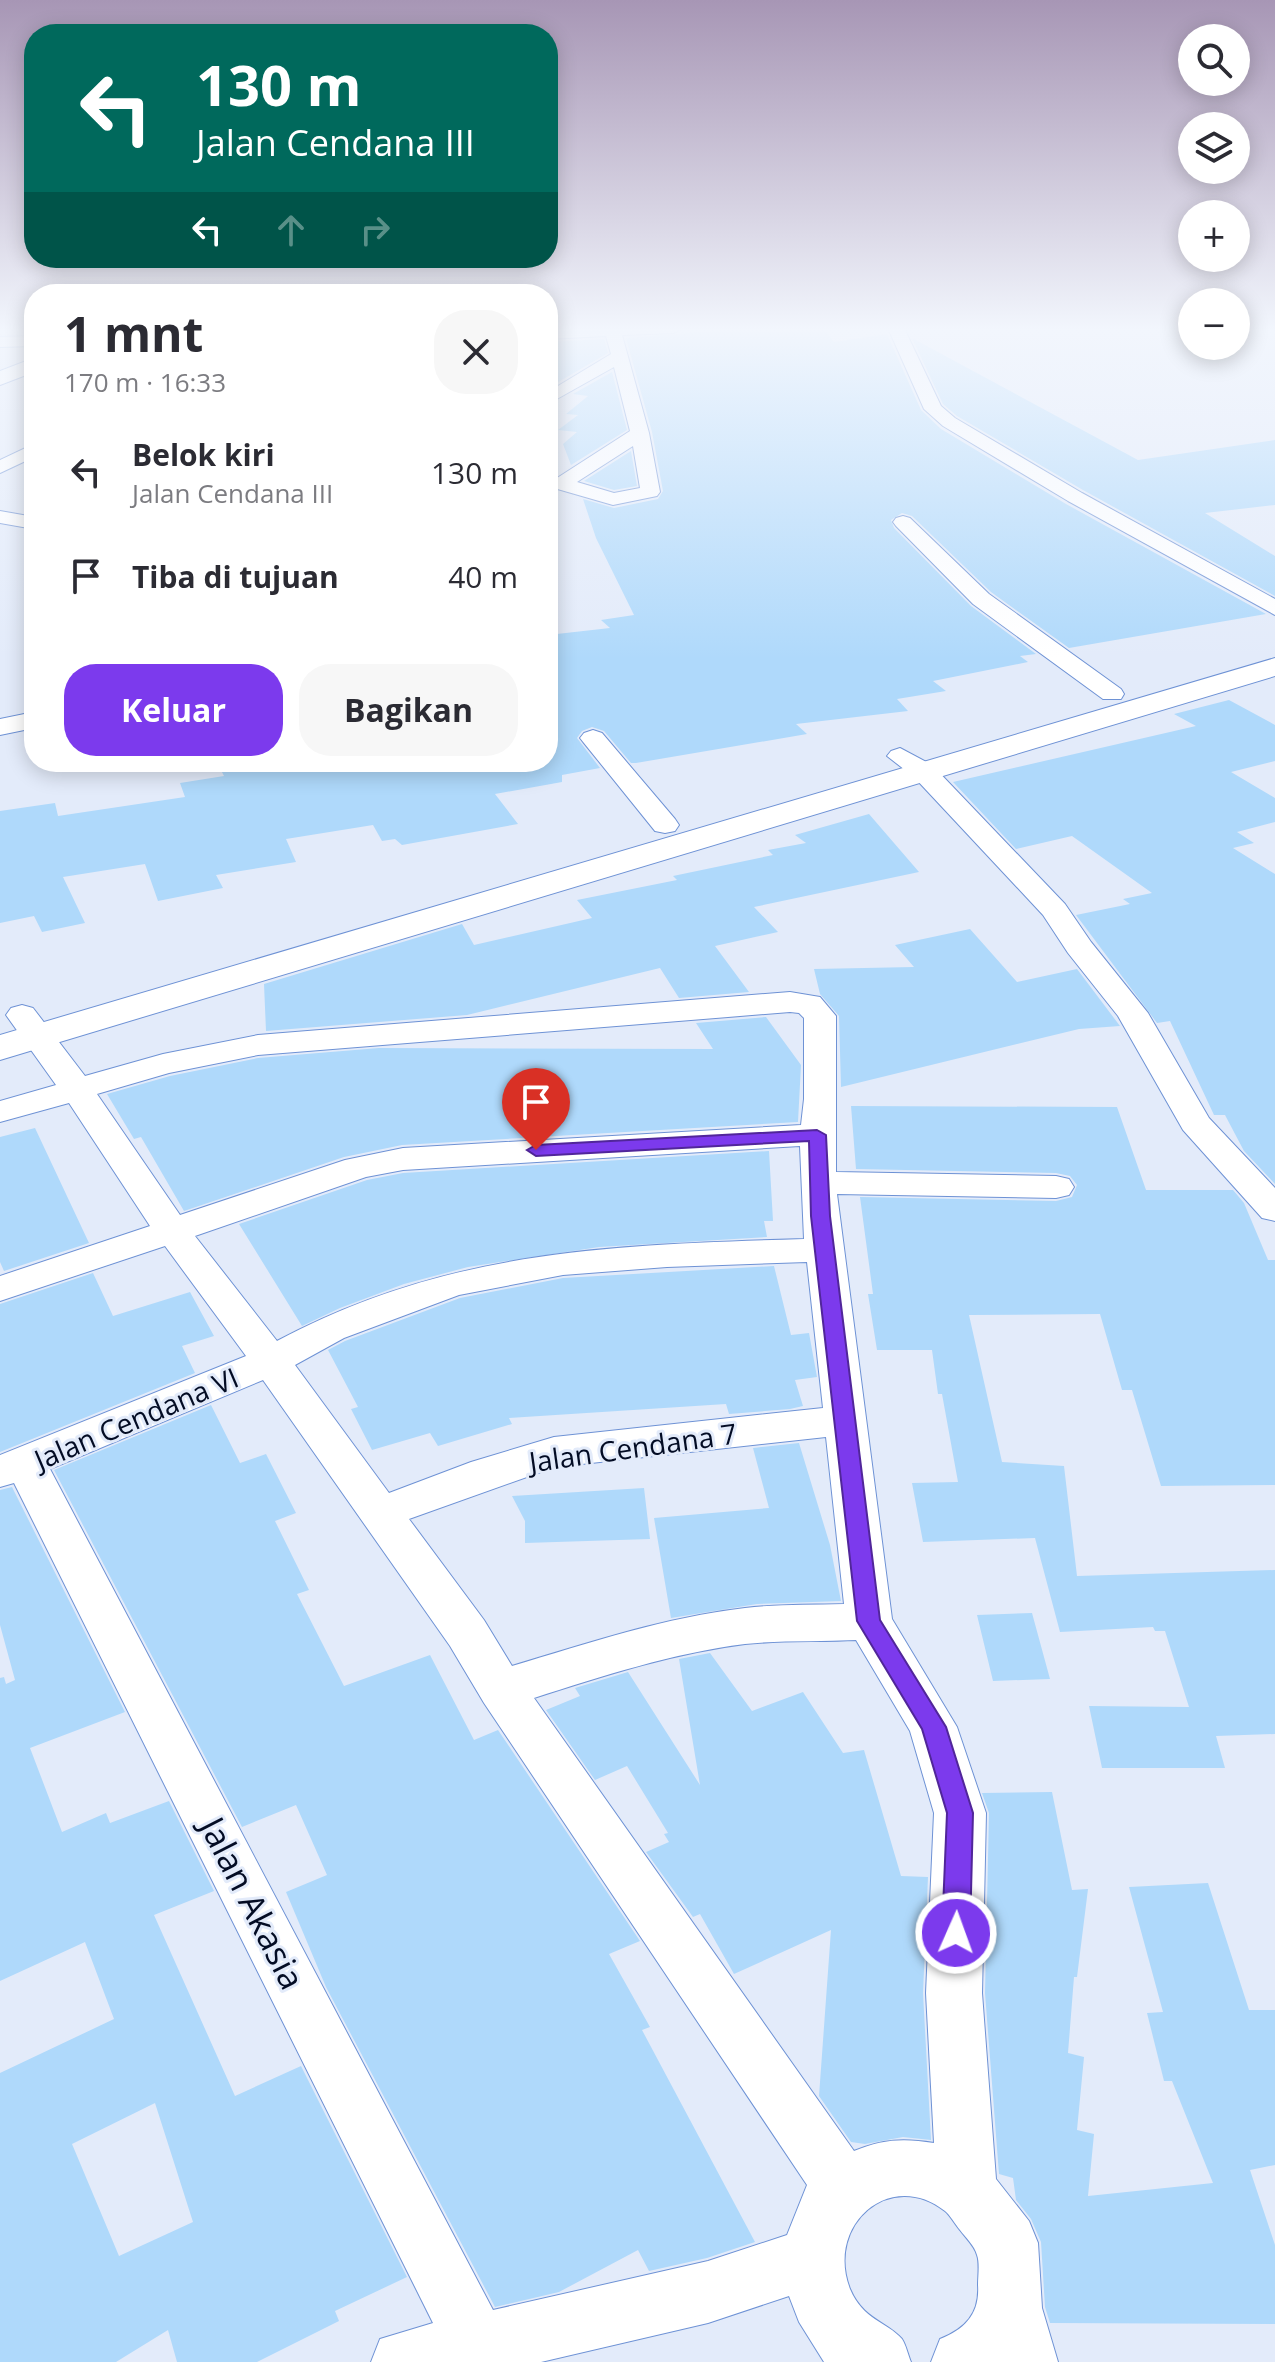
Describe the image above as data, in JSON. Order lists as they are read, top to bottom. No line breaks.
{"streets":{"street":["Jalan Cendana VI","Jalan Cendana 7","Jalan Akasia"]},"crossings":[["Jalan Cendana VI","Jalan Akasia"]],"page":{"map_buttons":["+","−"],"turn":["130 m","Jalan Cendana III"],"heading":["1 mnt","170 m · 16:33"],"list":[{"name":"Belok kiri","note":"Jalan Cendana III","value":"130 m"},{"name":"Tiba di tujuan","value":"40 m"}],"buttons":["Keluar","Bagikan"]}}
